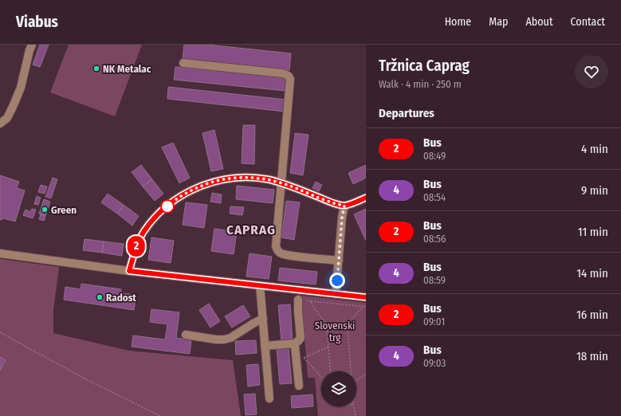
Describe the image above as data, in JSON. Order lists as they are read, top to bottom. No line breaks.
{"districts":["CAPRAG"],"parks":["Slovenski trg"],"places":["NK Metalac","Green","Radost"],"lines":["bus line 2"],"page":{"header":"Viabus","nav":["Home","Map","About","Contact"],"on_map":"2","heading":[["Tržnica Caprag","Walk · 4 min · 250 m"],"Departures"],"list":[{"mark":"2","name":"Bus","note":"08:49","value":"4 min"},{"mark":"4","name":"Bus","note":"08:54","value":"9 min"},{"mark":"2","name":"Bus","note":"08:56","value":"11 min"},{"mark":"4","name":"Bus","note":"08:59","value":"14 min"},{"mark":"2","name":"Bus","note":"09:01","value":"16 min"},{"mark":"4","name":"Bus","note":"09:03","value":"18 min"}]}}
